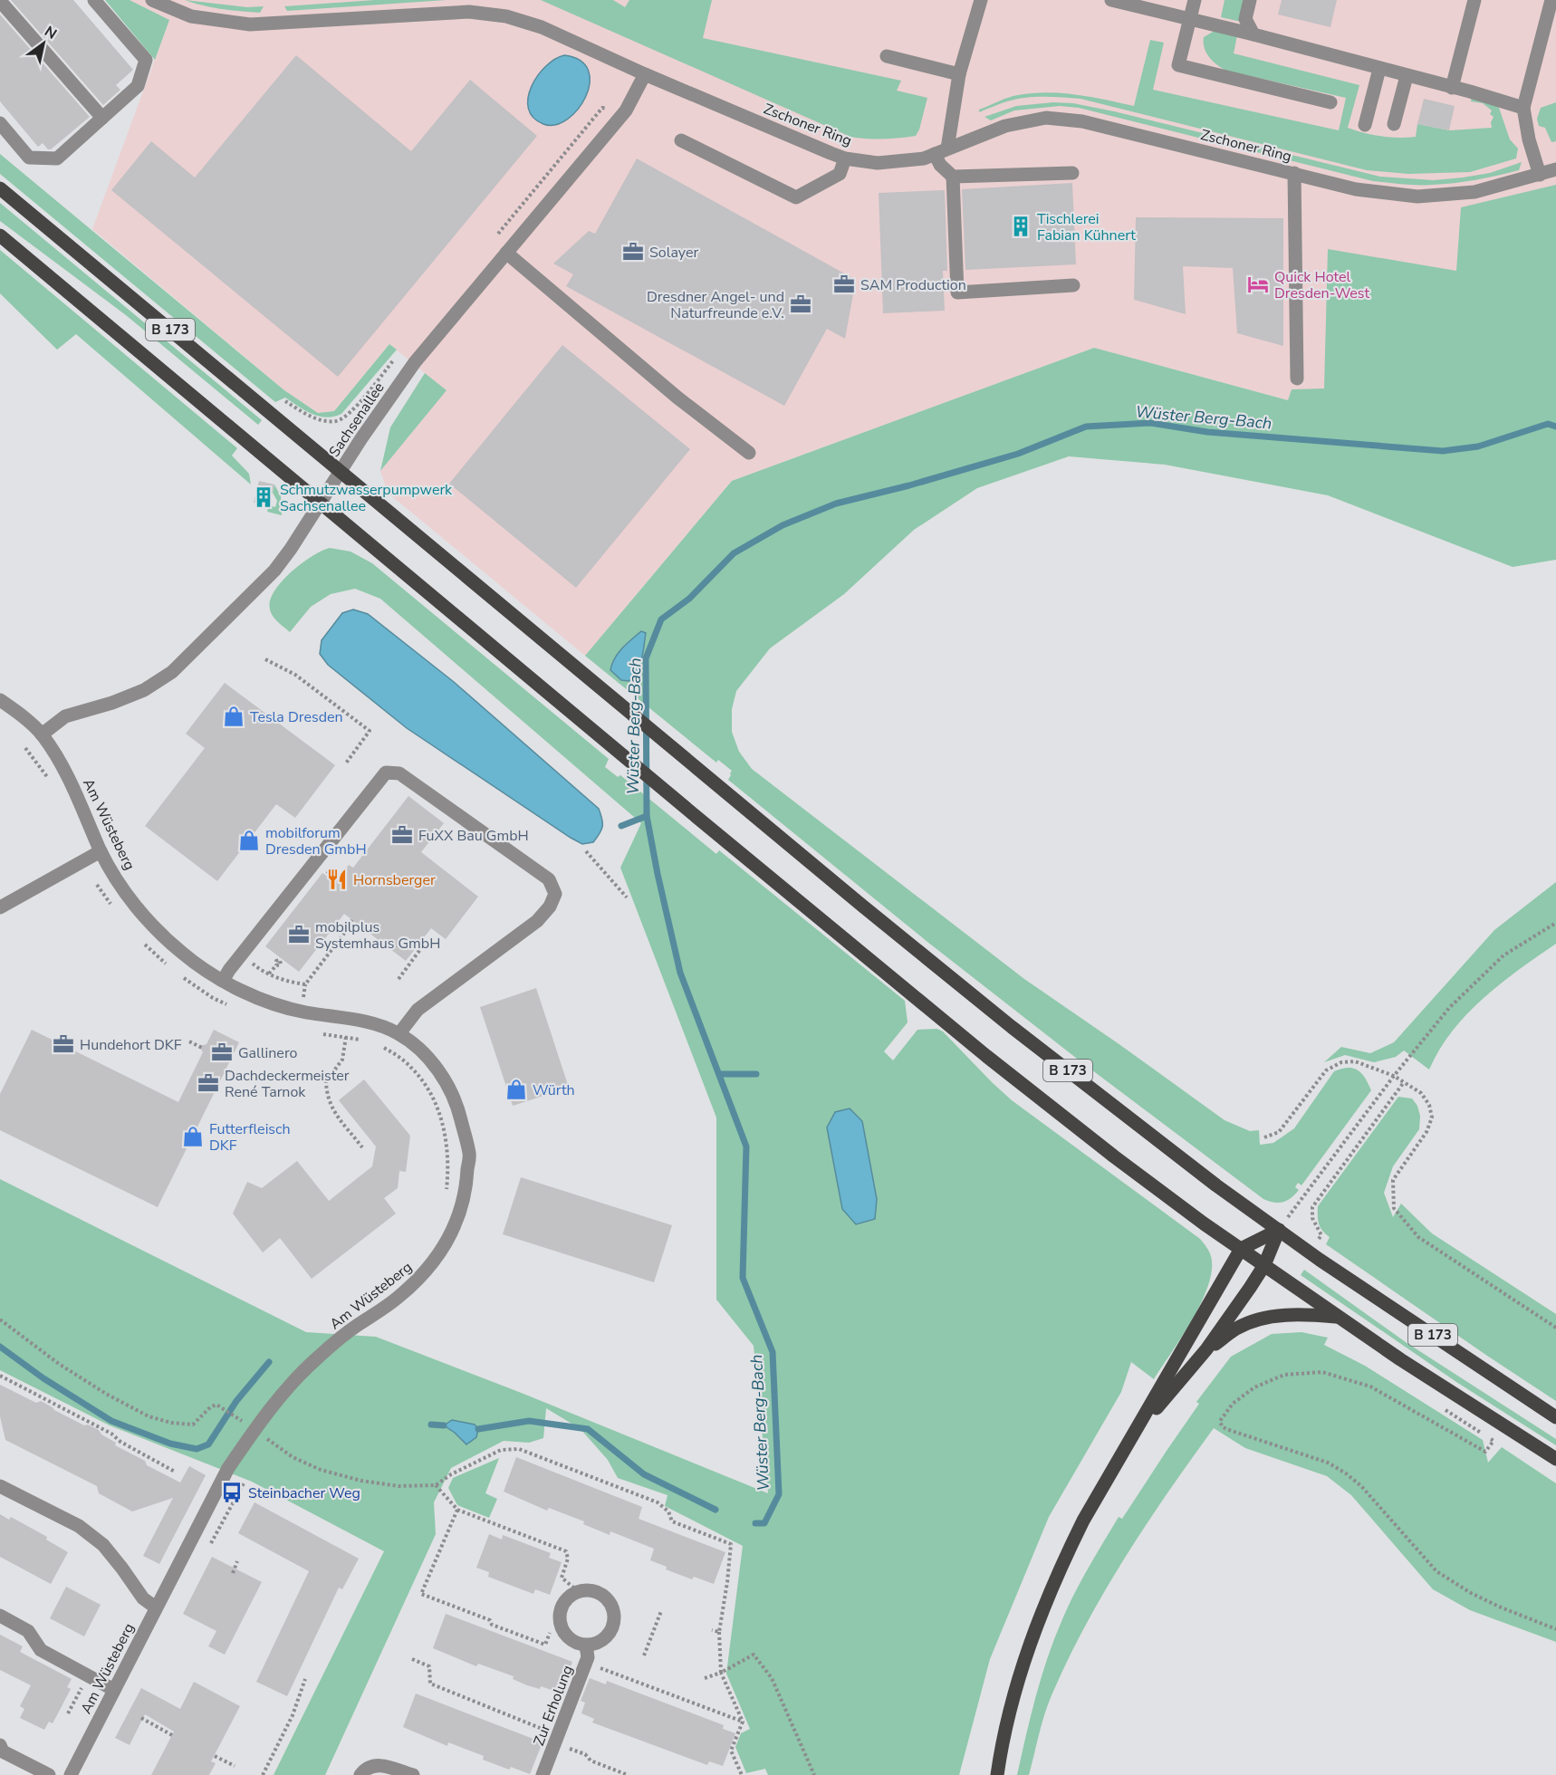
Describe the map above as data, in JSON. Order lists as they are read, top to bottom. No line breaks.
{"streets":{"main road":["B 173"],"street":["Zschoner Ring","Sachsenallee","Am Wüsteberg","Zur Erholung"]},"crossings":[["Zschoner Ring","Sachsenallee"],["B 173","Sachsenallee"],["Sachsenallee","Am Wüsteberg"]],"water":["Wüster Berg-Bach"],"places":{"building":["Tischlerei Fabian Kühnert","Schmutzwasserpumpwerk Sachsenallee"],"office":["Solayer","SAM Production","Dresdner Angel- und Naturfreunde e.V.","FuXX Bau GmbH","mobilplus Systemhaus GmbH","Hundehort DKF","Gallinero","Dachdeckermeister René Tarnok"],"hotel":["Quick Hotel Dresden-West"],"shop":["Tesla Dresden","mobilforum Dresden GmbH","Würth","Futterfleisch DKF"],"restaurant":["Hornsberger"],"bus stop":["Steinbacher Weg"]},"north":"top right"}
